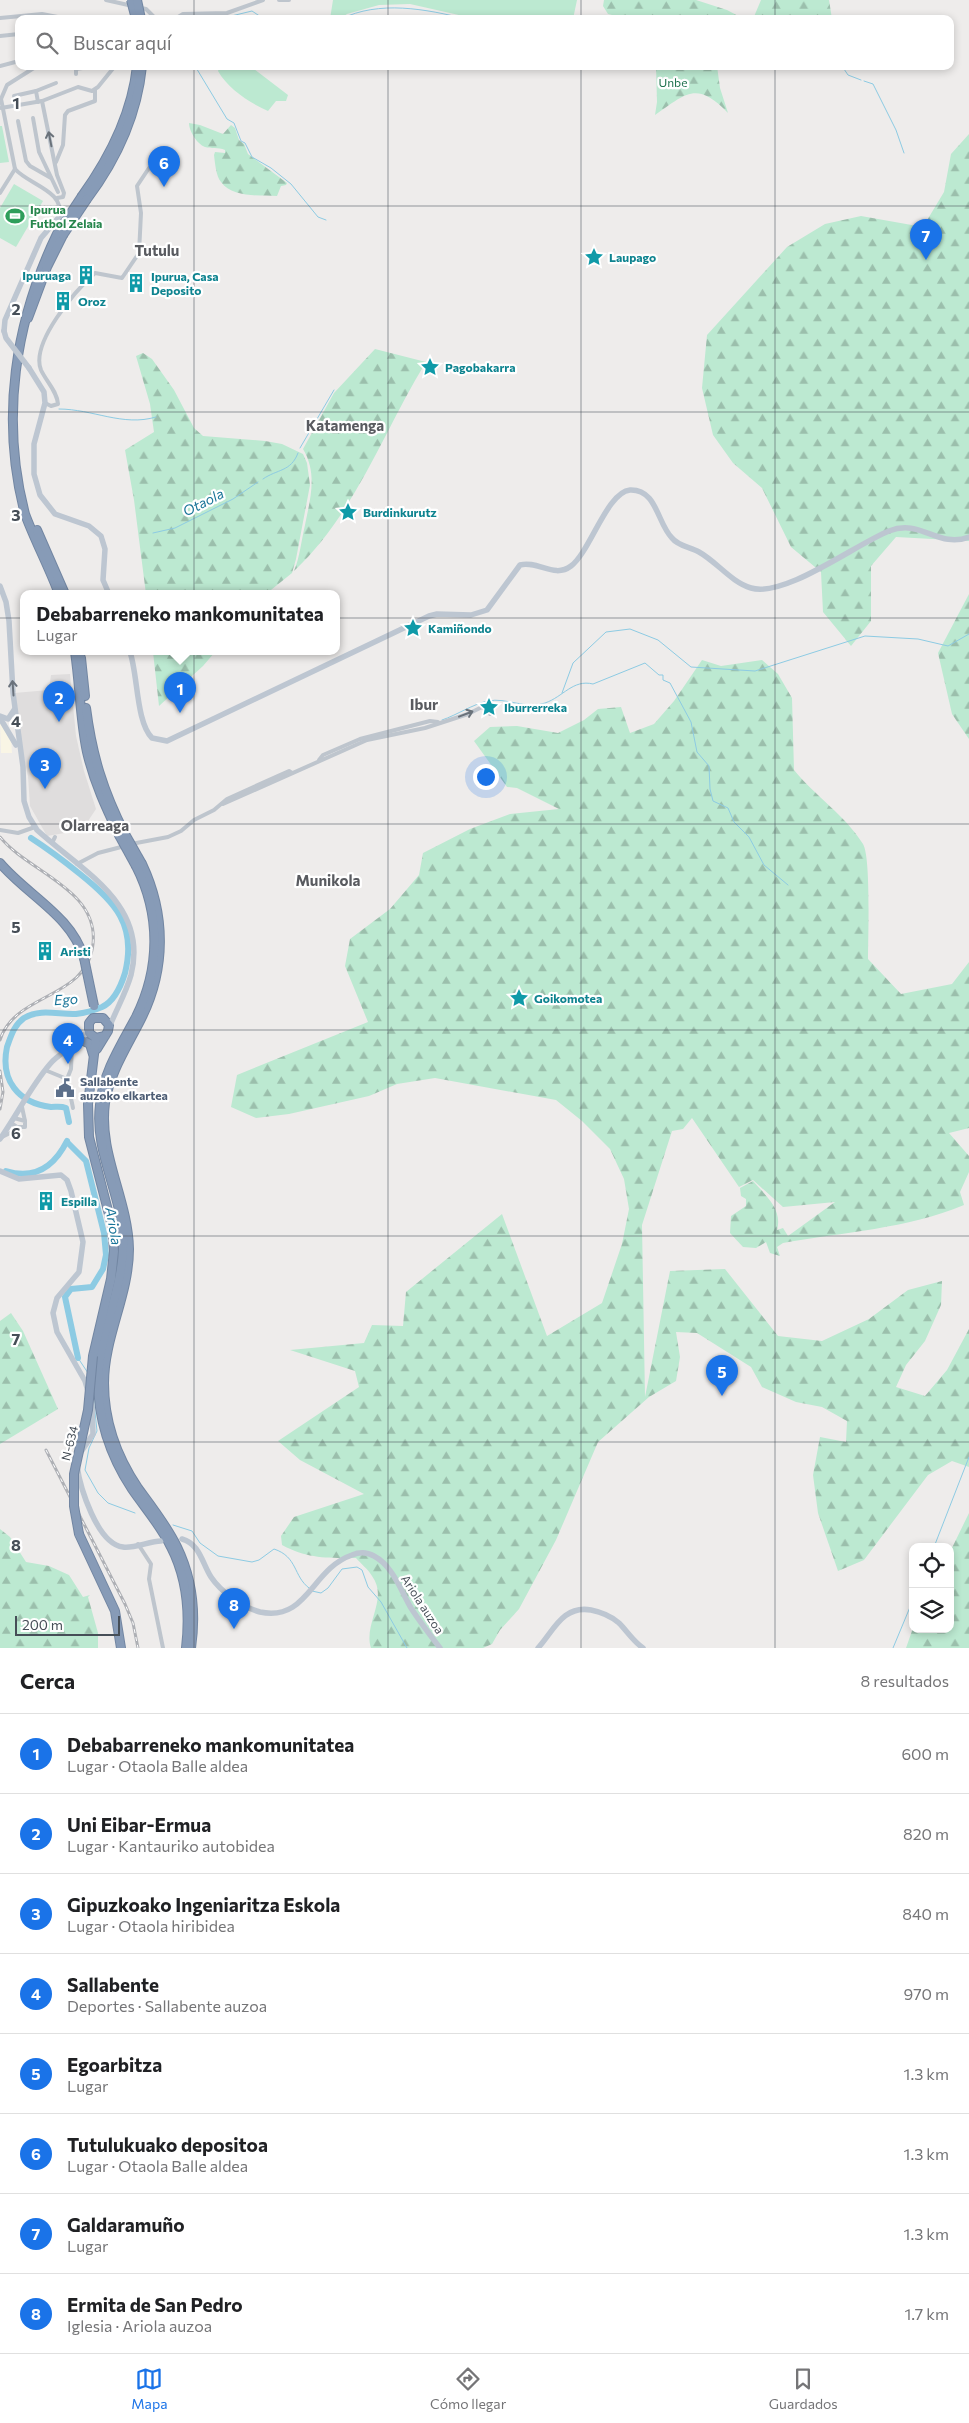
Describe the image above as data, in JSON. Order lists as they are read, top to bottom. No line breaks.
{"streets":{"highway":["N-634"],"street":["Ariola auzoa"]},"districts":["Tutulu","Katamenga","Ibur","Olarreaga","Munikola"],"water":["Otaola","Ego","Ariola"],"parks":["Unbe"],"places":{"sports":["Ipurua Futbol Zelaia"],"place":["Laupago","Pagobakarra","Burdinkurutz","Kamiñondo","Iburrerreka","Goikomotea"],"building":["Ipuruaga","Ipurua, Casa Deposito","Oroz","Aristi","Espilla"],"public building":["Sallabente auzoko elkartea"]},"scale_bar":"200 m","page":{"search":"Buscar aquí","pins":["6","7","1","2","3","4","5","8"],"popup":["Debabarreneko mankomunitatea","Lugar"],"scale":"200 m","heading":["Cerca","8 resultados"],"list":[{"mark":"1","name":"Debabarreneko mankomunitatea","note":"Lugar · Otaola Balle aldea","value":"600 m"},{"mark":"2","name":"Uni Eibar-Ermua","note":"Lugar · Kantauriko autobidea","value":"820 m"},{"mark":"3","name":"Gipuzkoako Ingeniaritza Eskola","note":"Lugar · Otaola hiribidea","value":"840 m"},{"mark":"4","name":"Sallabente","note":"Deportes · Sallabente auzoa","value":"970 m"},{"mark":"5","name":"Egoarbitza","note":"Lugar","value":"1.3 km"},{"mark":"6","name":"Tutulukuako depositoa","note":"Lugar · Otaola Balle aldea","value":"1.3 km"},{"mark":"7","name":"Galdaramuño","note":"Lugar","value":"1.3 km"},{"mark":"8","name":"Ermita de San Pedro","note":"Iglesia · Ariola auzoa","value":"1.7 km"}],"nav":["Mapa","Cómo llegar","Guardados"]},"grid":{"rows":["1","2","3","4","5","6","7","8"]}}
